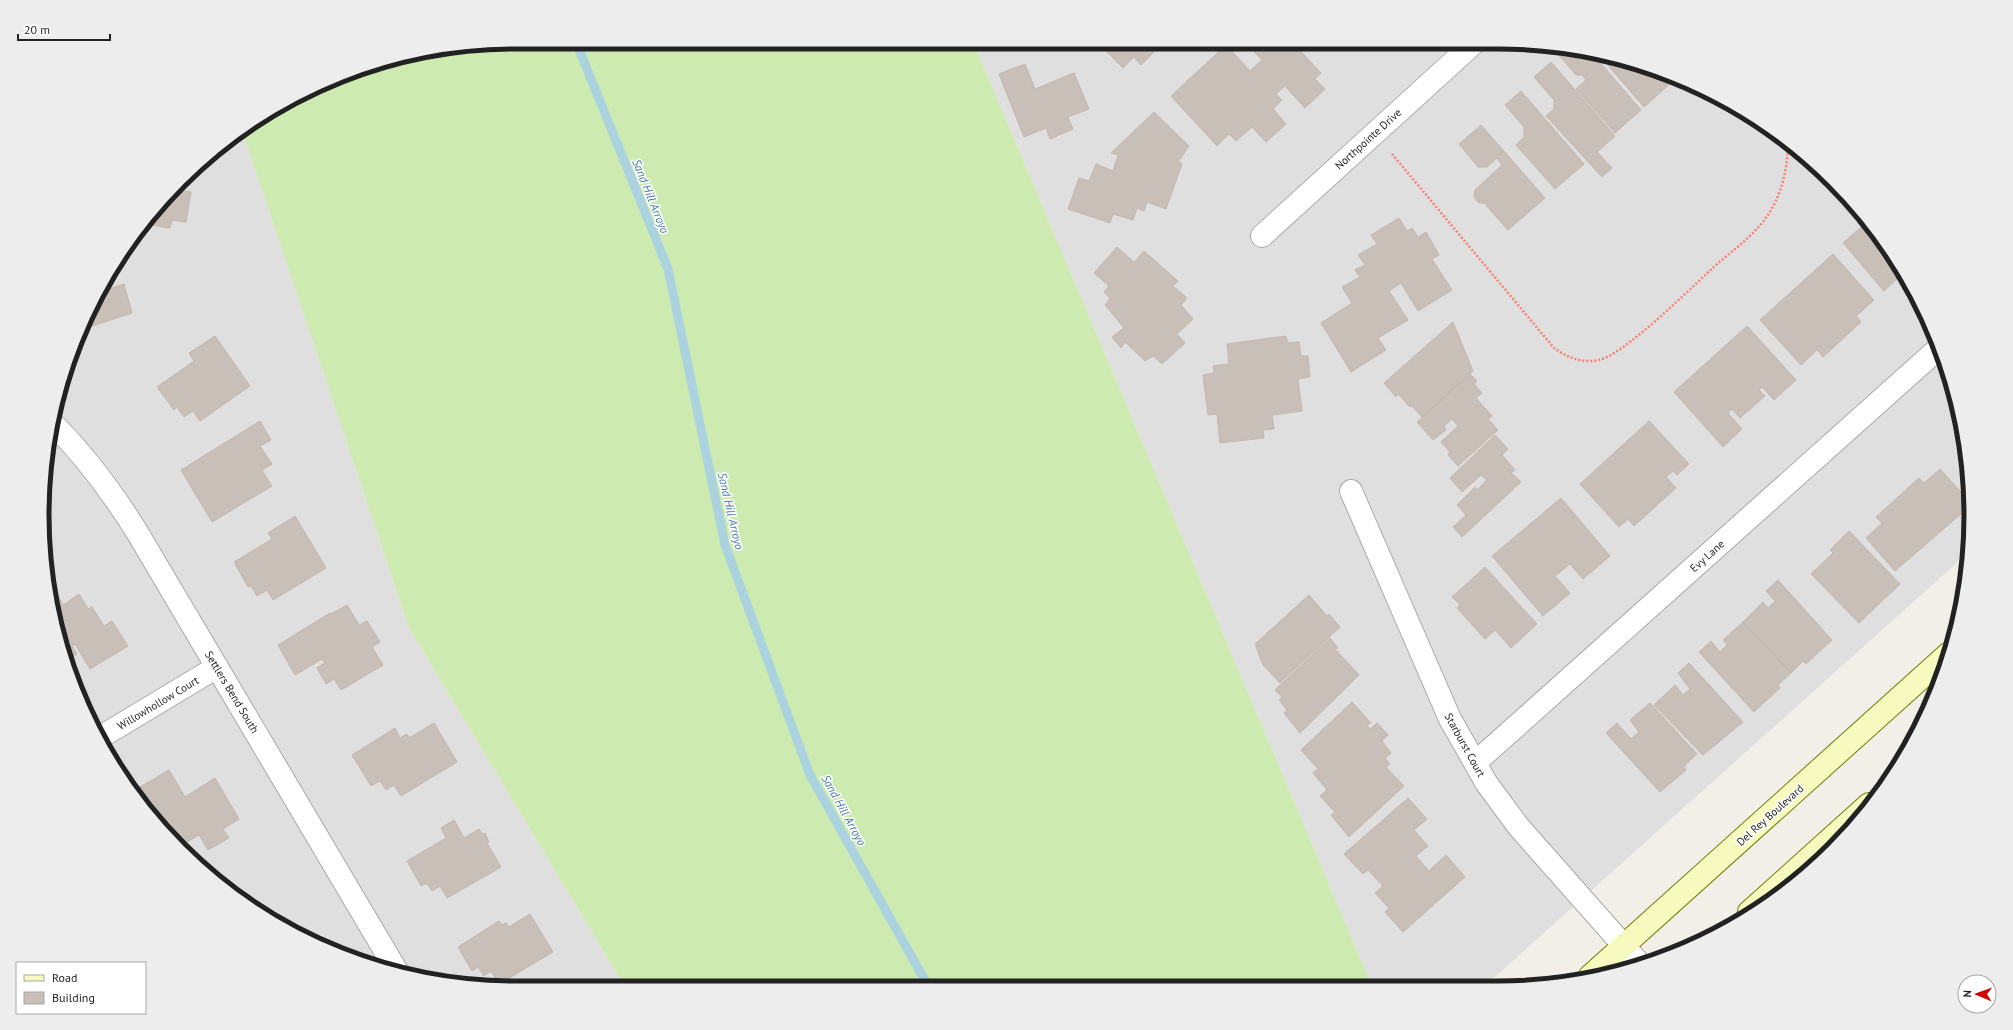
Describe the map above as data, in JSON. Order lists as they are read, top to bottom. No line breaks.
{"streets":{"main road":["Del Rey Boulevard"],"street":["Northpointe Drive","Evy Lane","Settlers Bend South","Willowhollow Court","Starburst Court"]},"crossings":[["Evy Lane","Starburst Court"],["Settlers Bend South","Willowhollow Court"],["Starburst Court","Del Rey Boulevard"]],"water":["Sand Hill Arroyo"],"legend":["Road","Building"],"scale_bar":"20 m","north":"left"}
